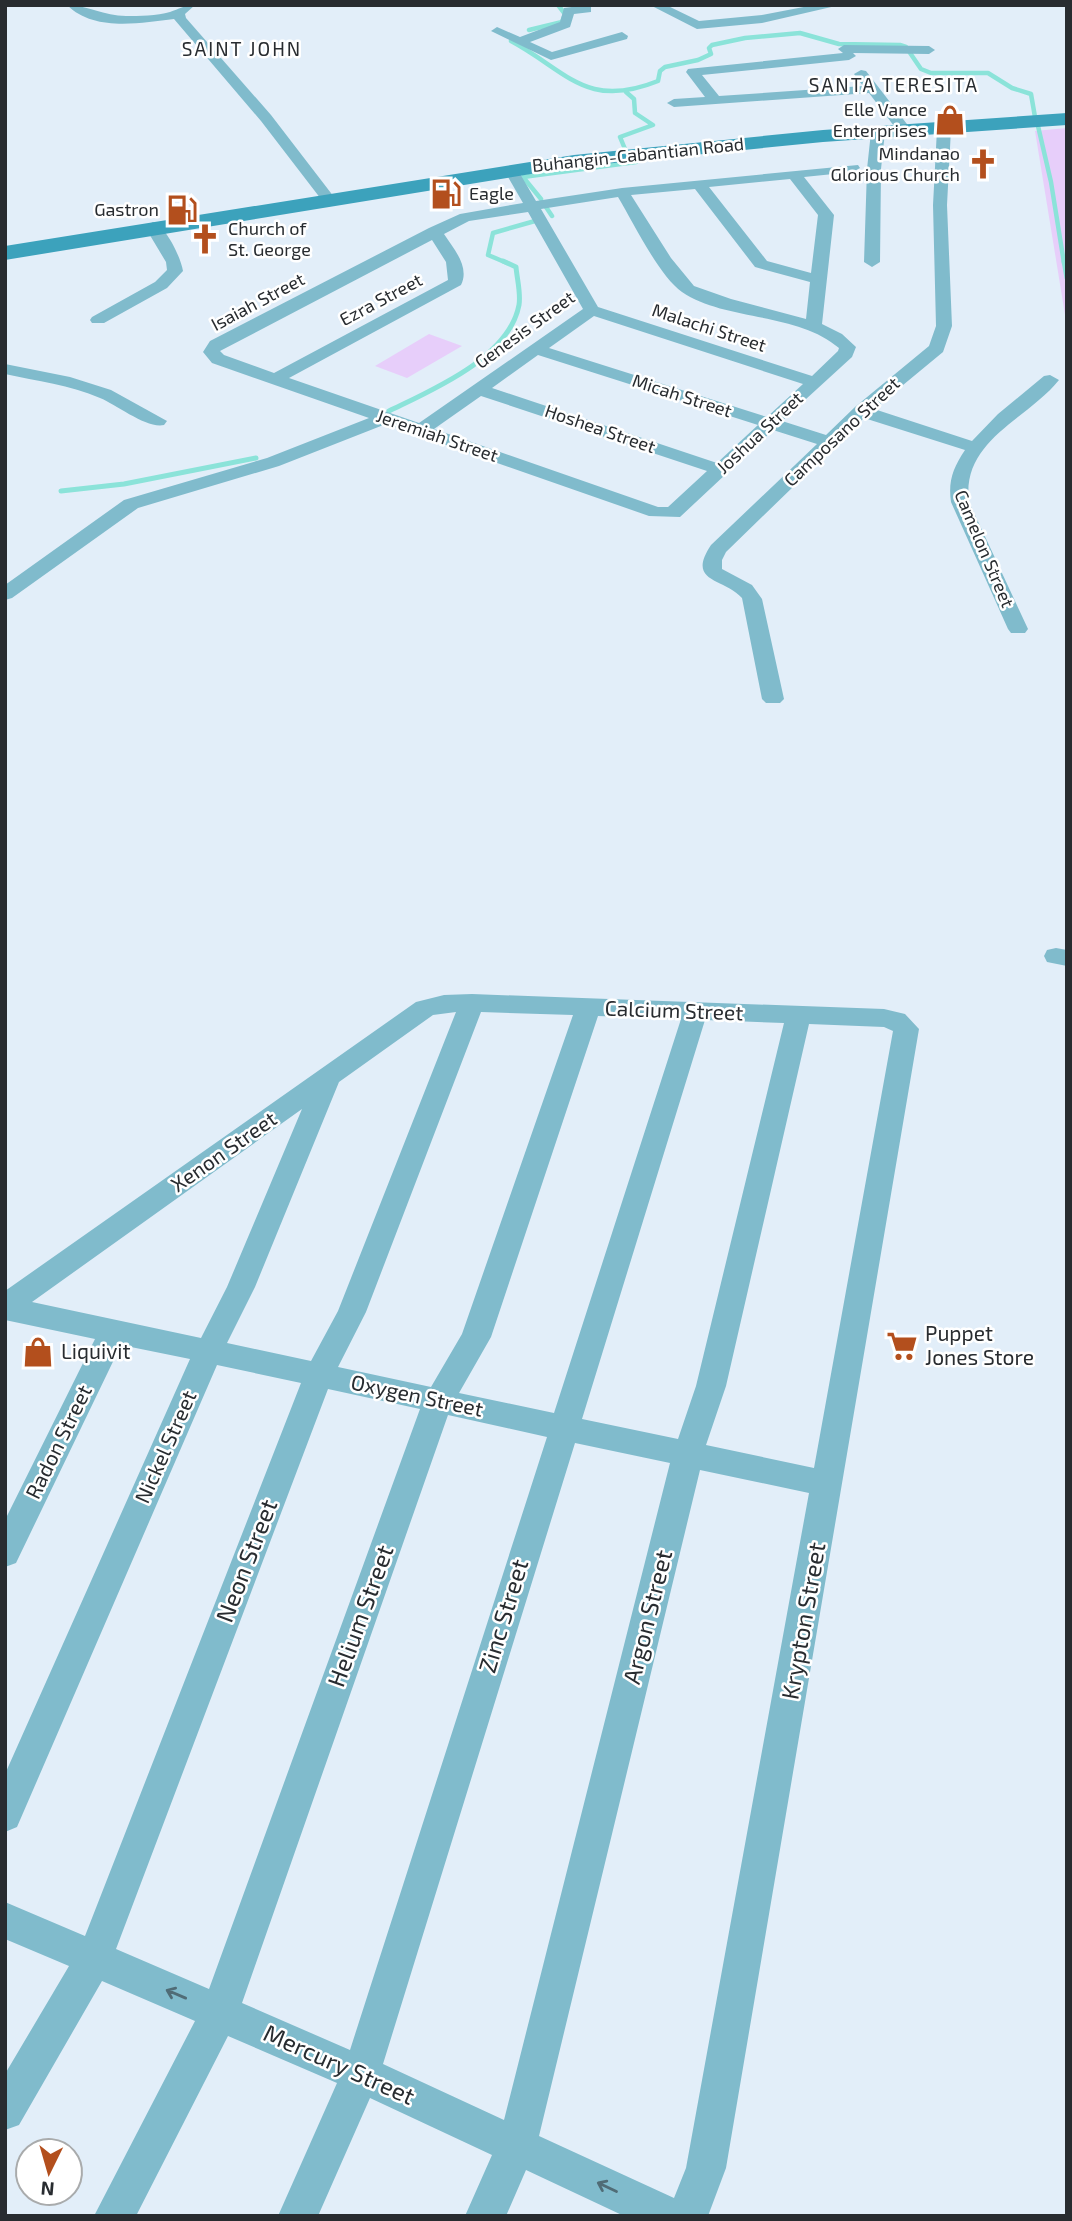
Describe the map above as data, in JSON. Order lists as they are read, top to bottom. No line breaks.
{"streets":{"main road":["Buhangin-Cabantian Road"],"street":["Ezra Street","Isaiah Street","Malachi Street","Genesis Street","Micah Street","Hoshea Street","Camposano Street","Joshua Street","Jeremiah Street","Camelon Street","Calcium Street","Xenon Street","Oxygen Street","Radon Street","Nickel Street","Neon Street","Helium Street","Zinc Street","Argon Street","Krypton Street","Mercury Street"]},"crossings":[["Buhangin-Cabantian Road","Genesis Street"],["Buhangin-Cabantian Road","Camposano Street"],["Ezra Street","Isaiah Street"],["Ezra Street","Jeremiah Street"],["Isaiah Street","Genesis Street"],["Isaiah Street","Jeremiah Street"],["Malachi Street","Genesis Street"],["Malachi Street","Joshua Street"],["Genesis Street","Micah Street"],["Genesis Street","Hoshea Street"],["Genesis Street","Jeremiah Street"],["Micah Street","Camposano Street"],["Micah Street","Joshua Street"],["Hoshea Street","Joshua Street"],["Joshua Street","Jeremiah Street"],["Calcium Street","Xenon Street"],["Calcium Street","Neon Street"],["Calcium Street","Helium Street"],["Calcium Street","Zinc Street"],["Calcium Street","Argon Street"],["Calcium Street","Krypton Street"],["Xenon Street","Oxygen Street"],["Xenon Street","Nickel Street"],["Xenon Street","Neon Street"],["Oxygen Street","Radon Street"],["Oxygen Street","Nickel Street"],["Oxygen Street","Neon Street"],["Oxygen Street","Helium Street"],["Oxygen Street","Zinc Street"],["Oxygen Street","Argon Street"],["Oxygen Street","Krypton Street"],["Neon Street","Mercury Street"],["Helium Street","Mercury Street"],["Zinc Street","Mercury Street"],["Argon Street","Mercury Street"]],"one_way":["Mercury Street"],"districts":["SAINT JOHN","SANTA TERESITA"],"places":{"shop":["Elle Vance Enterprises","Liquivit"],"church":["Mindanao Glorious Church","Church of St. George"],"fuel station":["Eagle","Gastron"],"supermarket":["Puppet Jones Store"]},"north":"bottom"}
